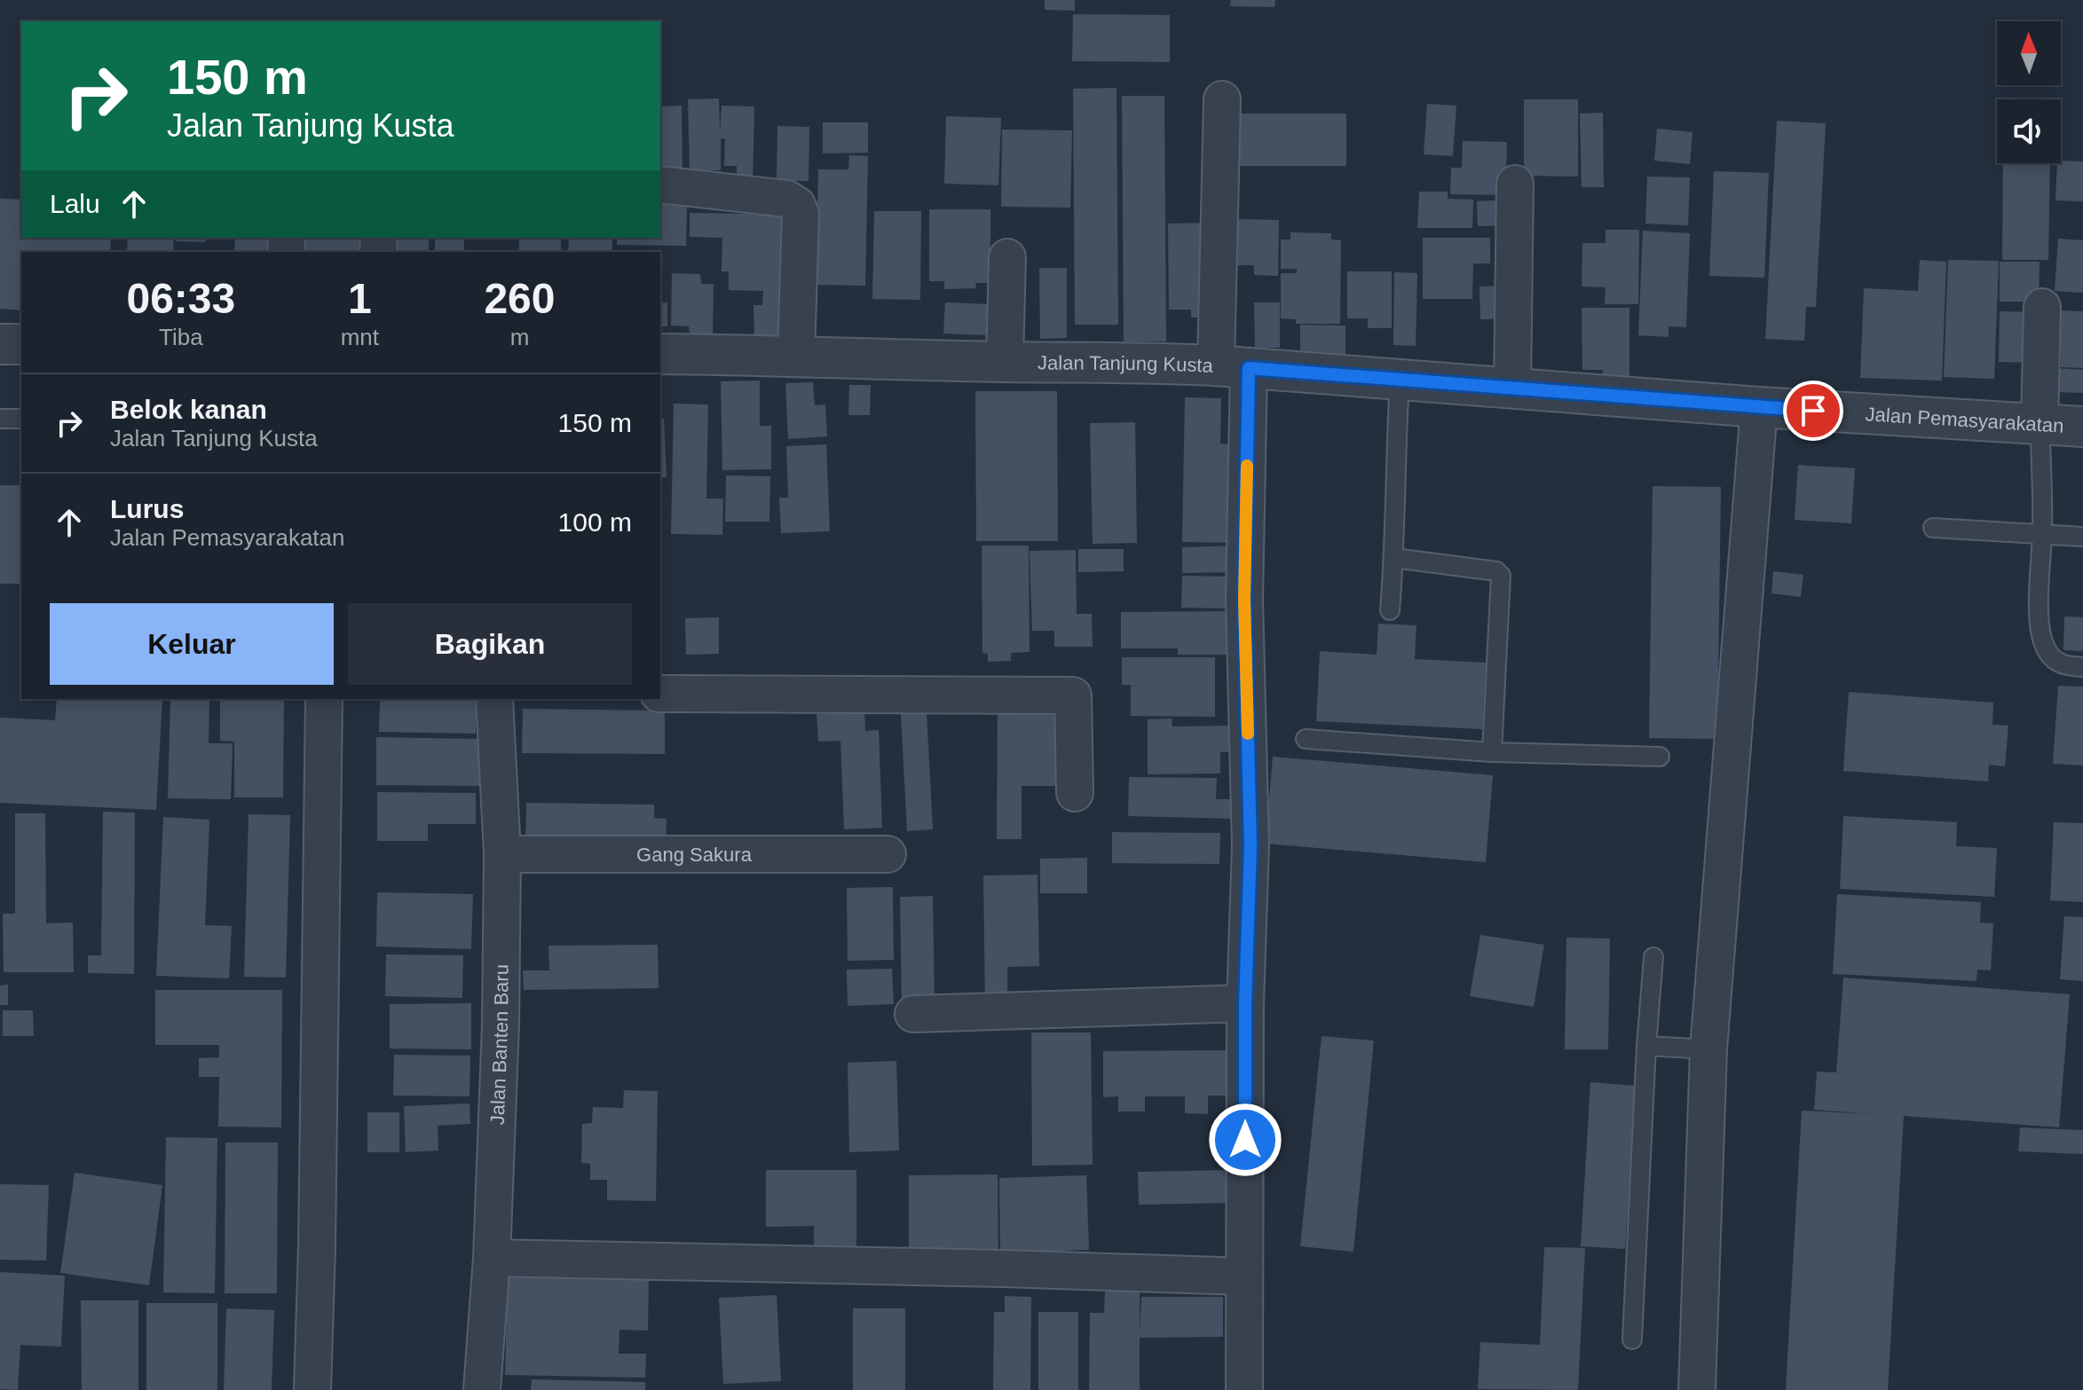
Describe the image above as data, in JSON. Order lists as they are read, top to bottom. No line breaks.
{"streets":{"street":["Jalan Tanjung Kusta","Jalan Pemasyarakatan","Gang Sakura","Jalan Banten Baru"]},"crossings":[["Jalan Tanjung Kusta","Jalan Pemasyarakatan"],["Gang Sakura","Jalan Banten Baru"]],"north":"top","page":{"turn":["150 m","Jalan Tanjung Kusta"],"then":"Lalu","eta":["06:33","Tiba","1","mnt","260","m"],"list":[{"name":"Belok kanan","note":"Jalan Tanjung Kusta","value":"150 m"},{"name":"Lurus","note":"Jalan Pemasyarakatan","value":"100 m"}],"buttons":["Keluar","Bagikan"]}}
